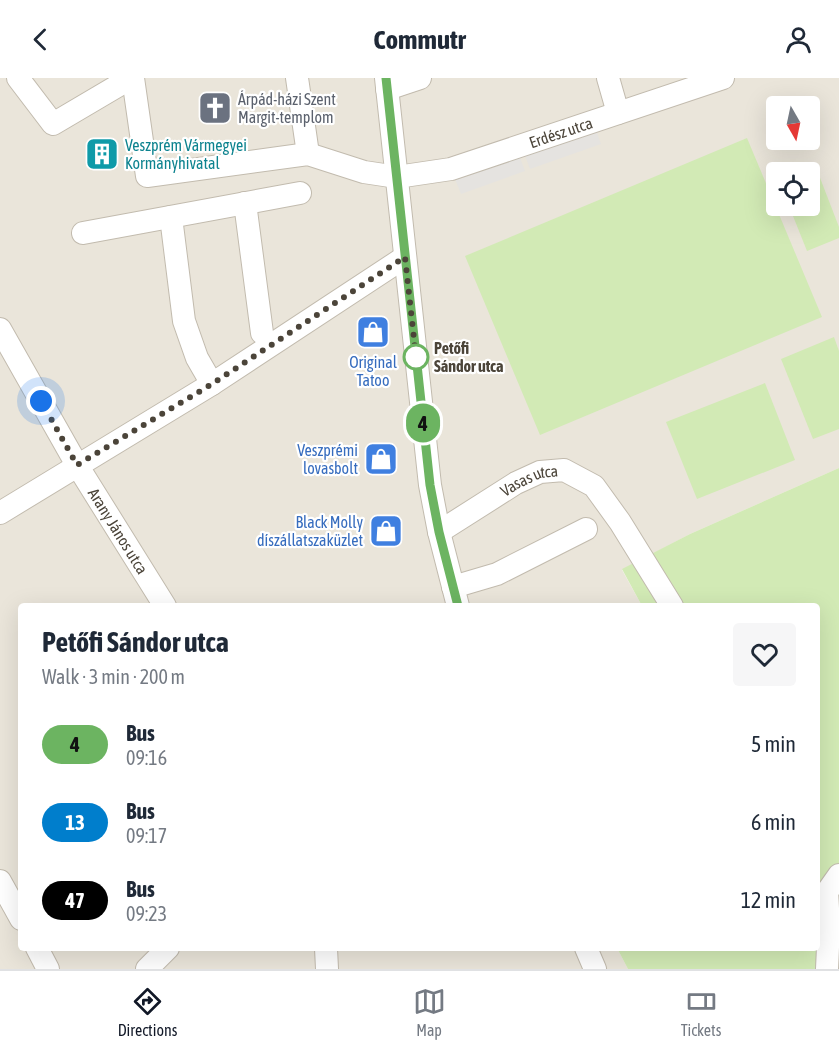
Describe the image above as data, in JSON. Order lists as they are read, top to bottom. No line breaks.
{"streets":{"street":["Erdész utca","Vasas utca","Arany János utca"]},"places":{"church":["Árpád-házi Szent Margit-templom"],"building":["Veszprém Vármegyei Kormányhivatal"],"shop":["Original Tatoo","Veszprémi lovasbolt","Black Molly díszállatszaküzlet"],"other":["Petőfi Sándor utca"]},"lines":["bus line 4"],"north":"bottom","page":{"header":"Commutr","on_map":"4","heading":["Petőfi Sándor utca","Walk · 3 min · 200 m"],"list":[{"mark":"4","name":"Bus","note":"09:16","value":"5 min"},{"mark":"13","name":"Bus","note":"09:17","value":"6 min"},{"mark":"47","name":"Bus","note":"09:23","value":"12 min"}],"tabs":["Directions","Map","Tickets"]}}
